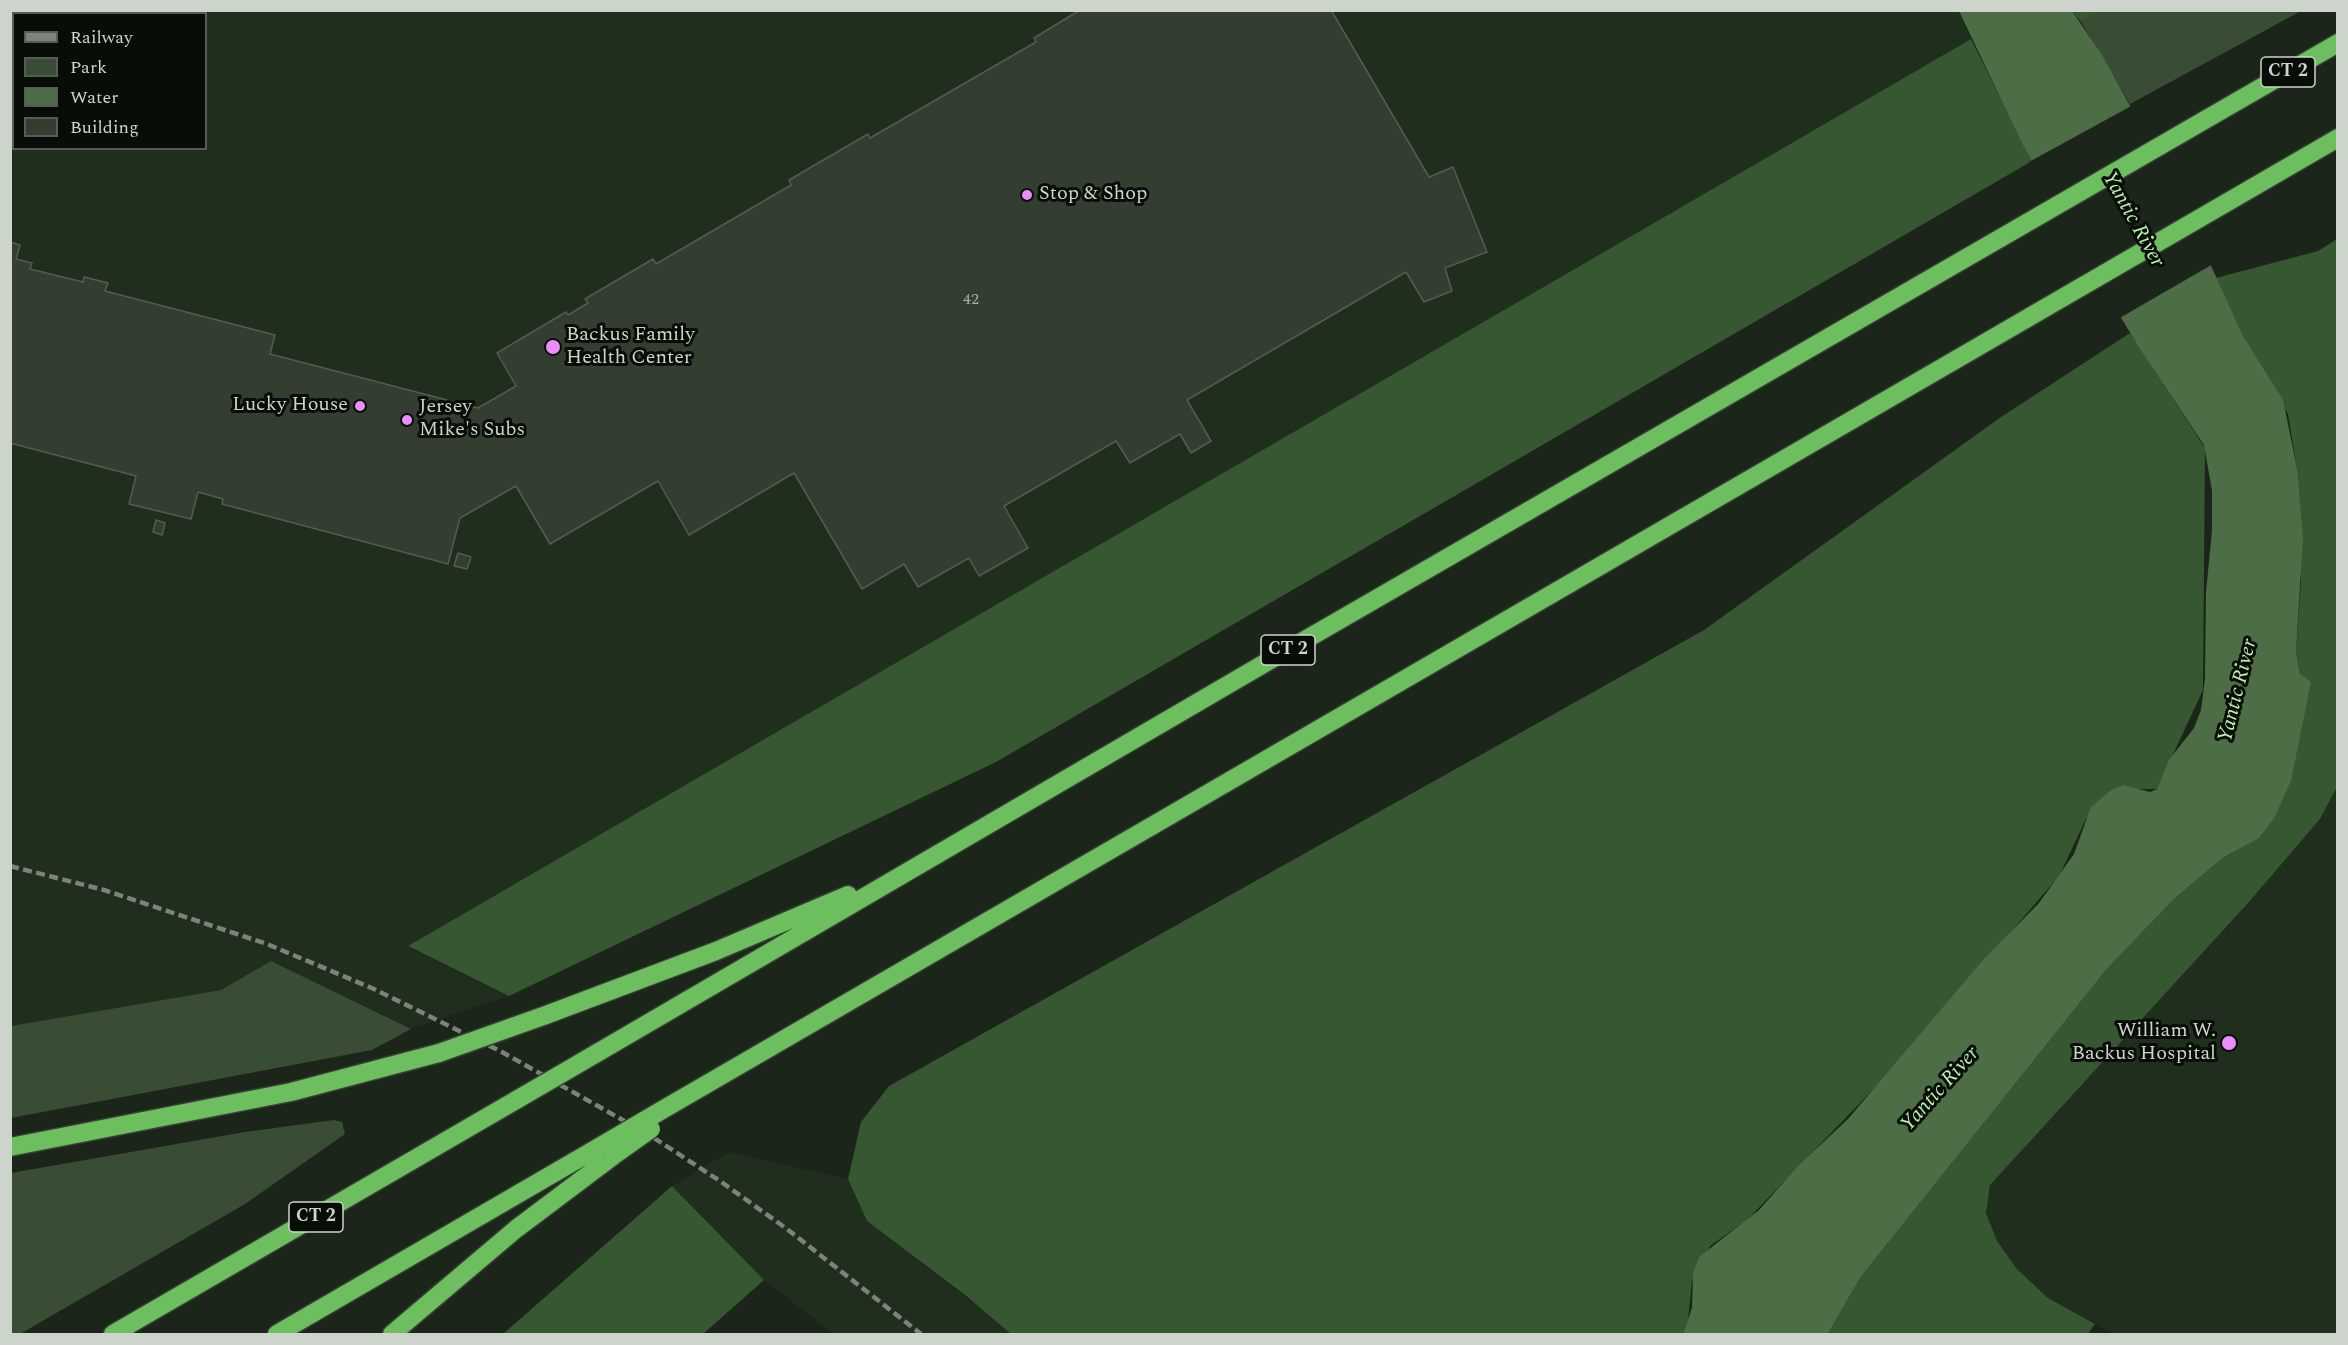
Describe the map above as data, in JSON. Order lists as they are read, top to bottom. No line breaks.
{"streets":{"highway":["CT 2"]},"water":["Yantic River"],"places":["Stop & Shop","Backus Family Health Center","Lucky House","Jersey Mike's Subs","William W. Backus Hospital"],"house_numbers":["42"],"legend":["Railway","Park","Water","Building"]}
